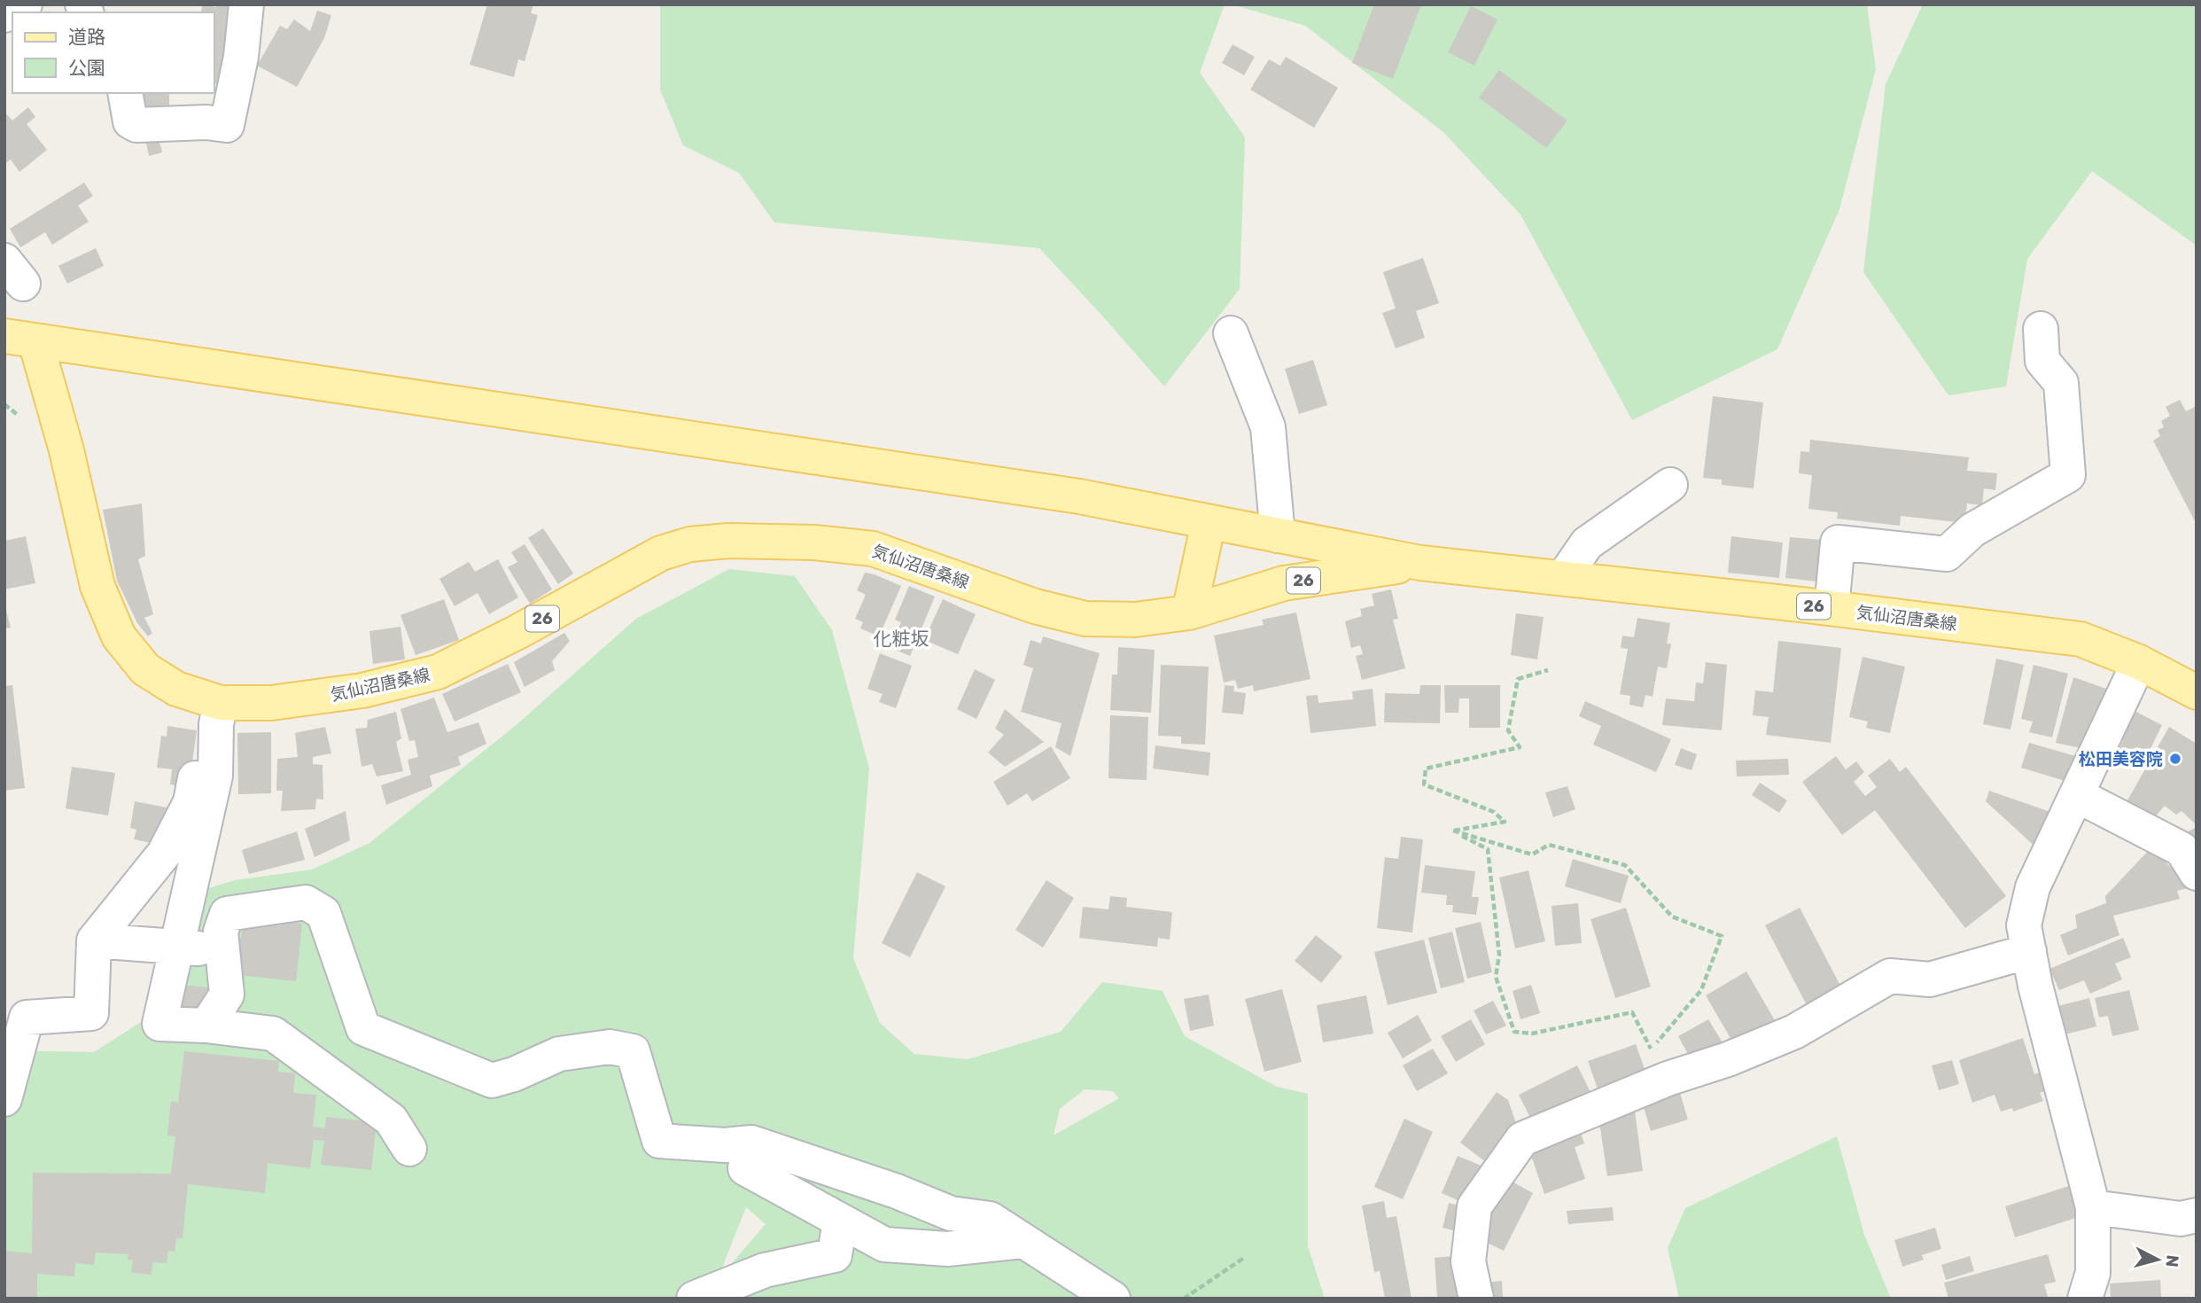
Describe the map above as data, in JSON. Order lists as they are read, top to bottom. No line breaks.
{"streets":{"main road":["気仙沼唐桑線","26"]},"districts":["化粧坂"],"places":["松田美容院"],"legend":["道路","公園"],"north":"right"}
